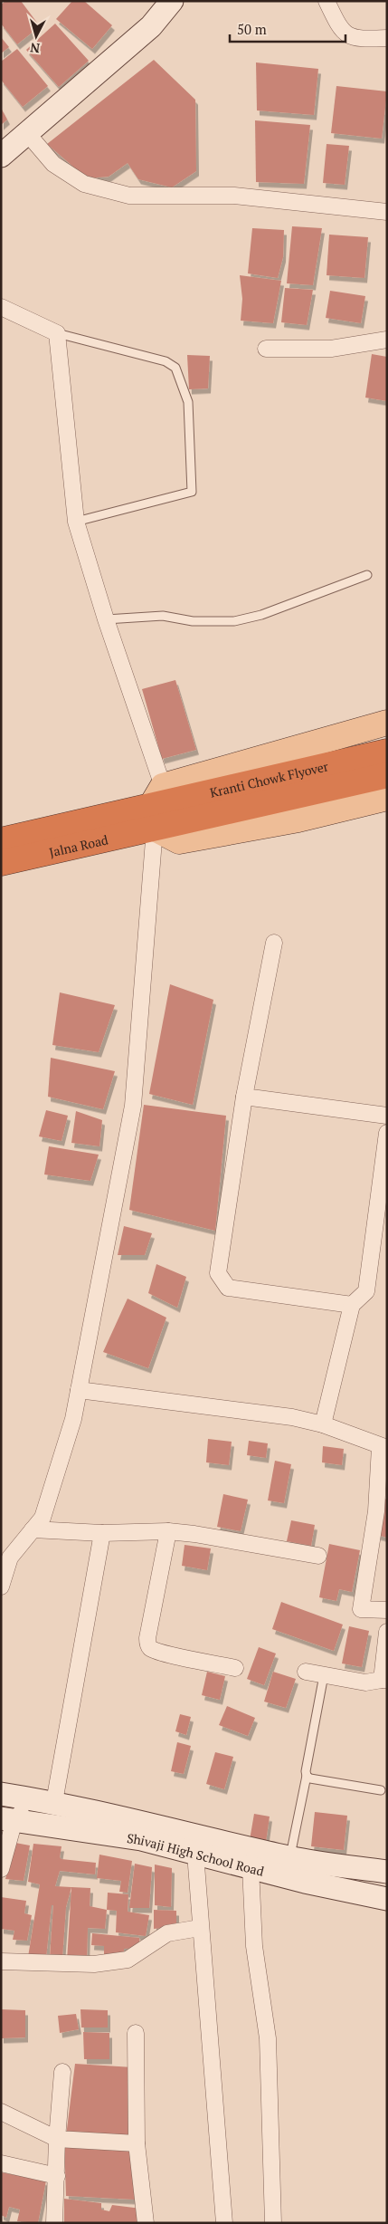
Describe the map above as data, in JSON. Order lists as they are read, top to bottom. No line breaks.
{"streets":{"highway":["Kranti Chowk Flyover","Jalna Road"],"street":["Shivaji High School Road"]},"crossings":[["Kranti Chowk Flyover","Jalna Road"]],"scale_bar":"50 m","north":"bottom"}
